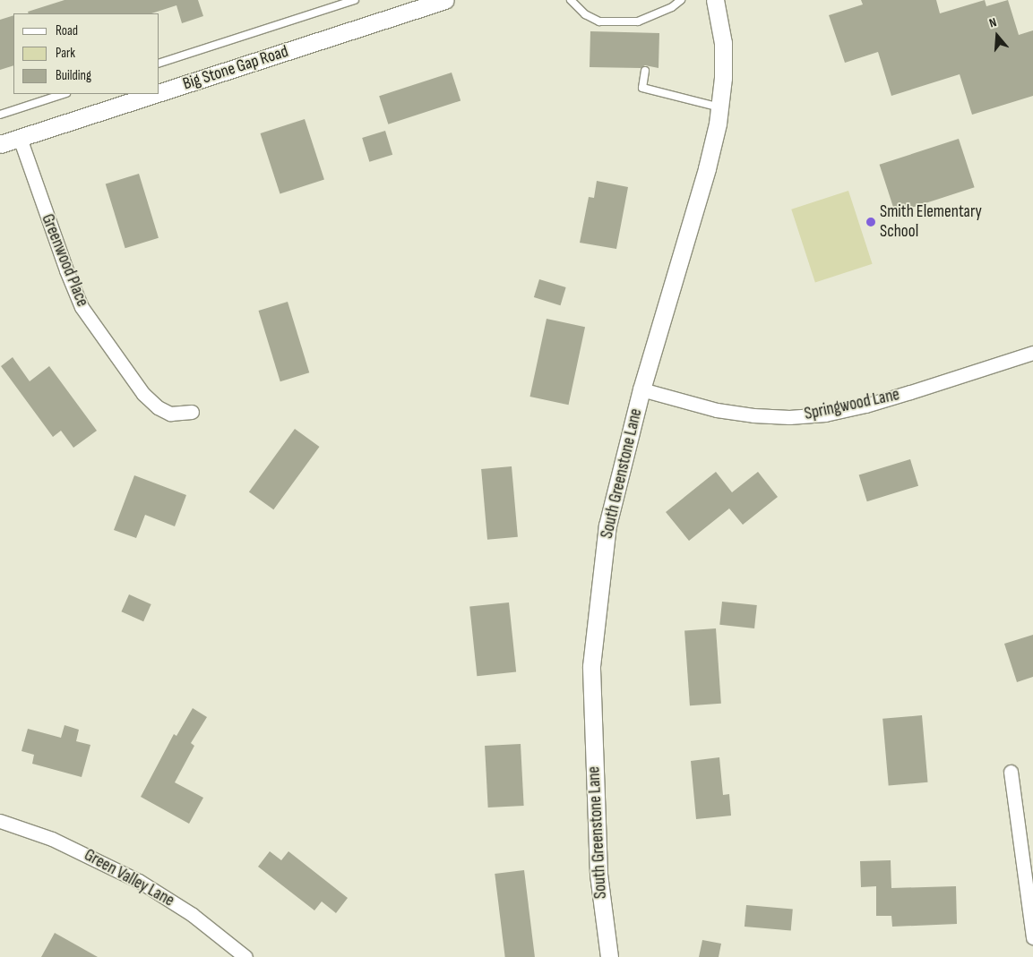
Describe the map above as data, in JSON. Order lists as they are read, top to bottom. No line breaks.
{"streets":{"street":["Big Stone Gap Road","Greenwood Place","Springwood Lane","South Greenstone Lane","Green Valley Lane"]},"crossings":[["Big Stone Gap Road","Greenwood Place"],["Springwood Lane","South Greenstone Lane"]],"places":["Smith Elementary School"],"legend":["Road","Park","Building"],"north":"top"}
